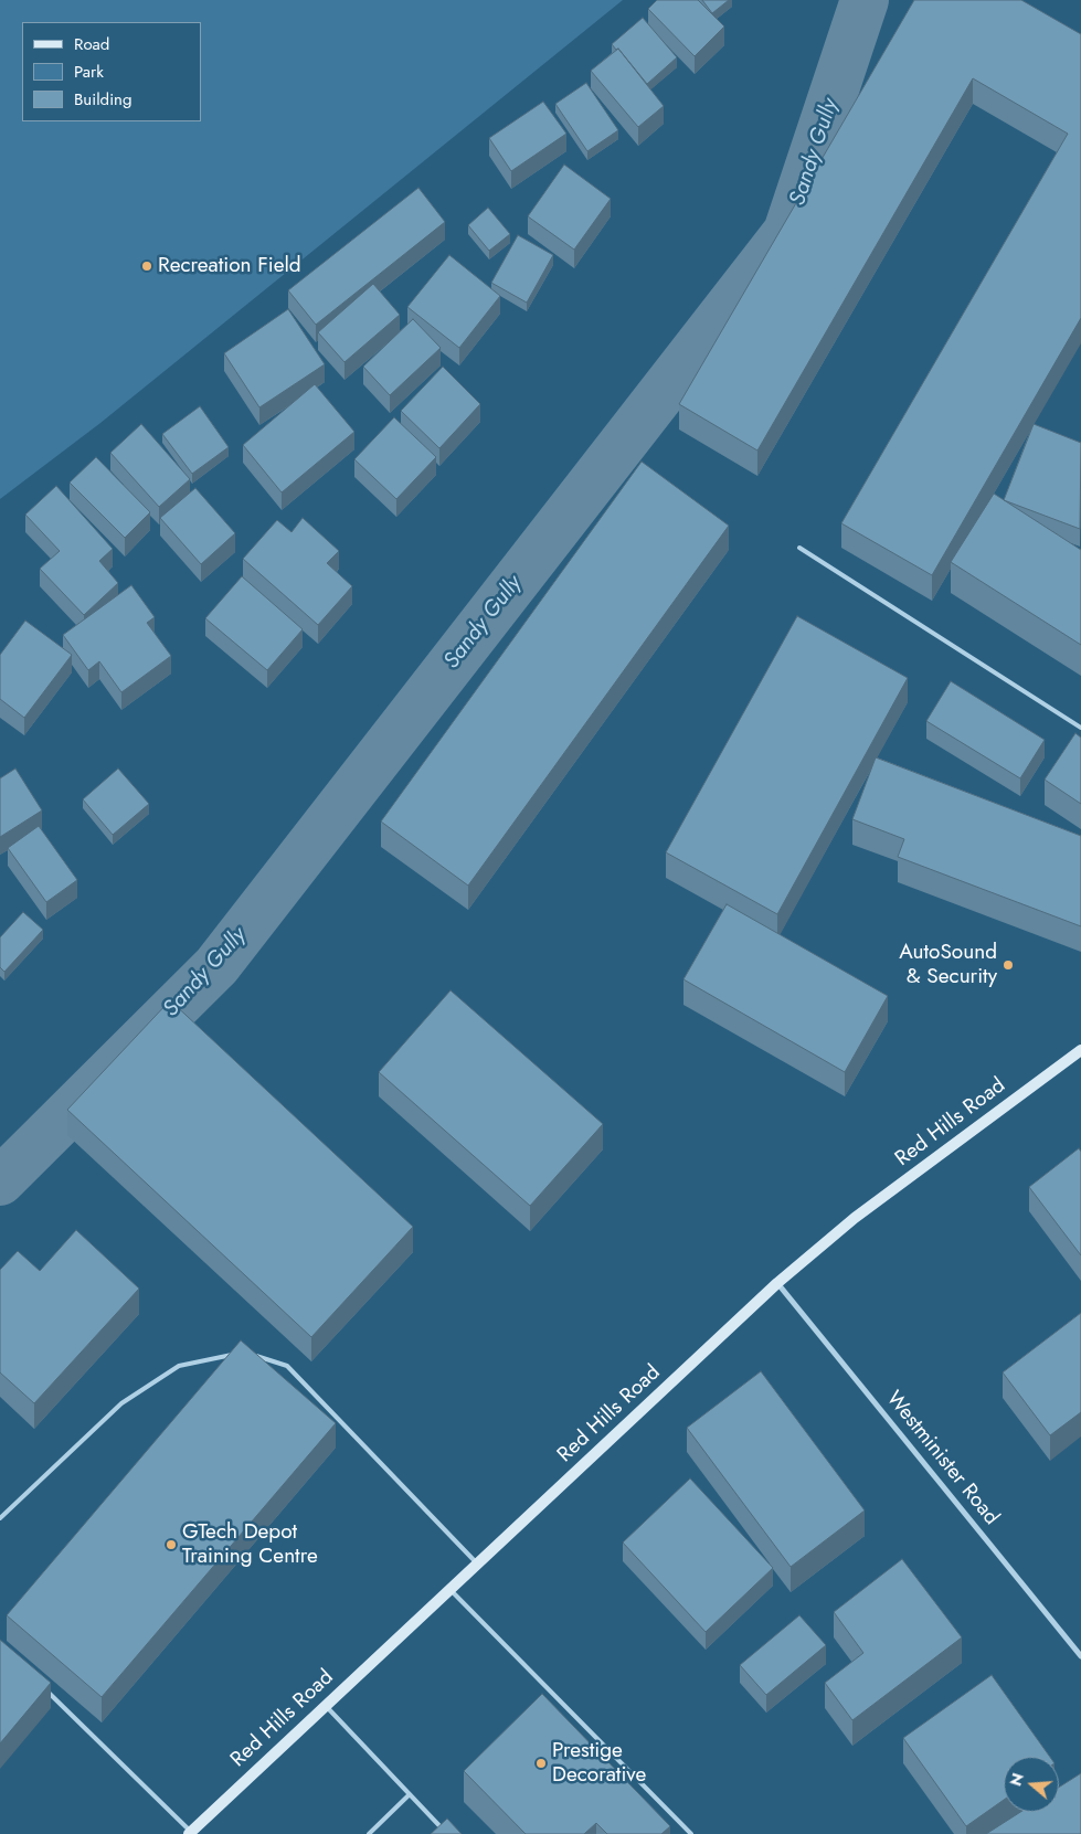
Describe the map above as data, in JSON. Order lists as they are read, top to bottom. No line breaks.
{"streets":{"main road":["Red Hills Road"],"street":["Westminister Road"]},"crossings":[["Red Hills Road","Westminister Road"]],"water":["Sandy Gully"],"places":["Recreation Field","AutoSound & Security","GTech Depot Training Centre","Prestige Decorative"],"legend":["Road","Park","Building"],"north":"left"}
